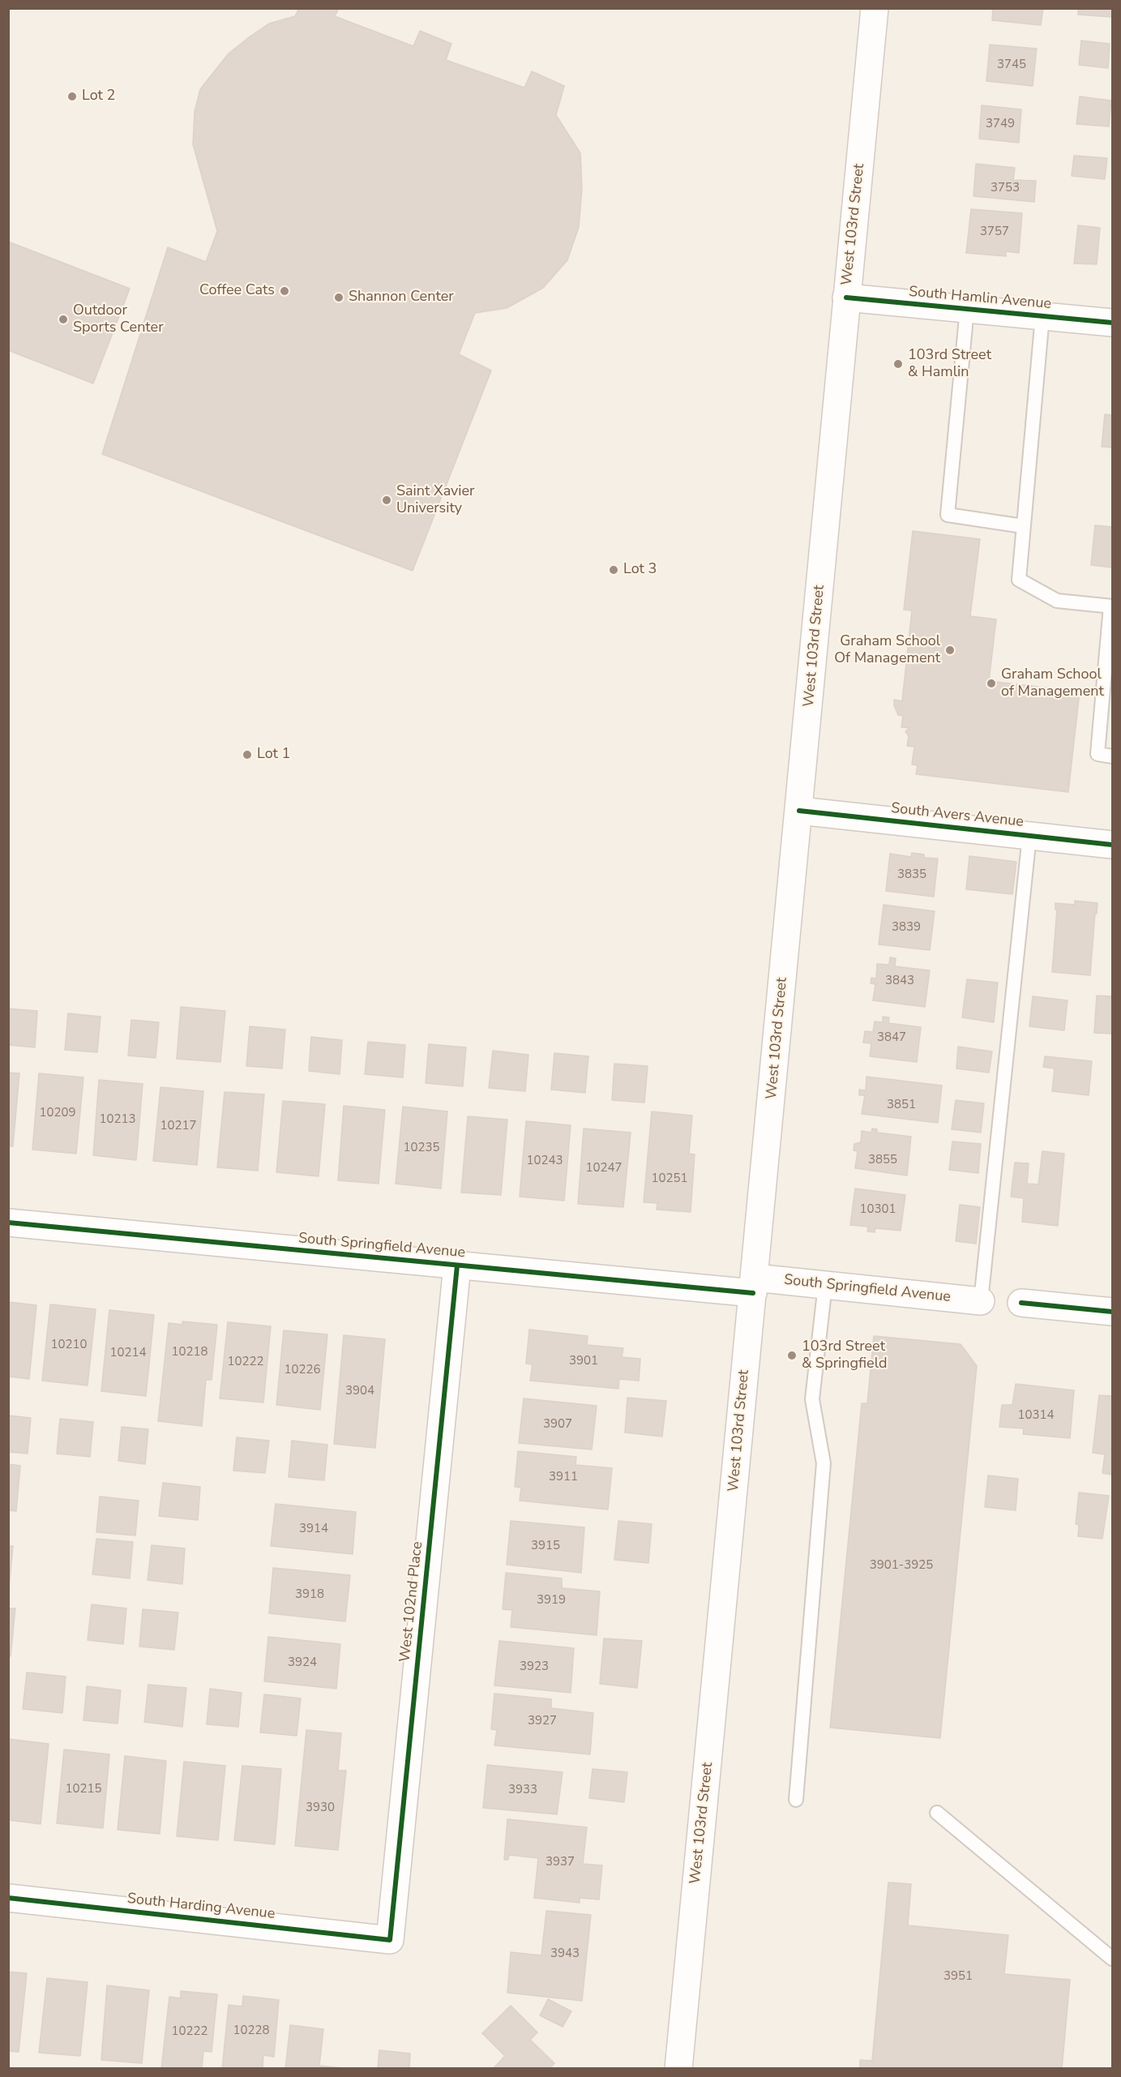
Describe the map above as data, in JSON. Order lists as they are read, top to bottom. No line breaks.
{"streets":{"street":["West 103rd Street","South Hamlin Avenue","South Avers Avenue","South Springfield Avenue","West 102nd Place","South Harding Avenue"]},"crossings":[["West 103rd Street","South Hamlin Avenue"],["West 103rd Street","South Avers Avenue"],["West 103rd Street","South Springfield Avenue"],["South Springfield Avenue","West 102nd Place"],["West 102nd Place","South Harding Avenue"]],"places":["Lot 2","Coffee Cats","Shannon Center","Outdoor Sports Center","103rd Street & Hamlin","Saint Xavier University","Lot 3","Graham School Of Management","Graham School of Management","Lot 1","103rd Street & Springfield"],"house_numbers":["3745","3749","3753","3757","3835","3839","3843","3847","3851","10209","10213","10217","10235","3855","10243","10247","10251","10301","10210","10218","10214","3901","10222","10226","3904","10314","3907","3911","3914","3915","3901-3925","3918","3919","3924","3923","3927","10215","3933","3930","3937","3943","3951","10228","10222"]}
